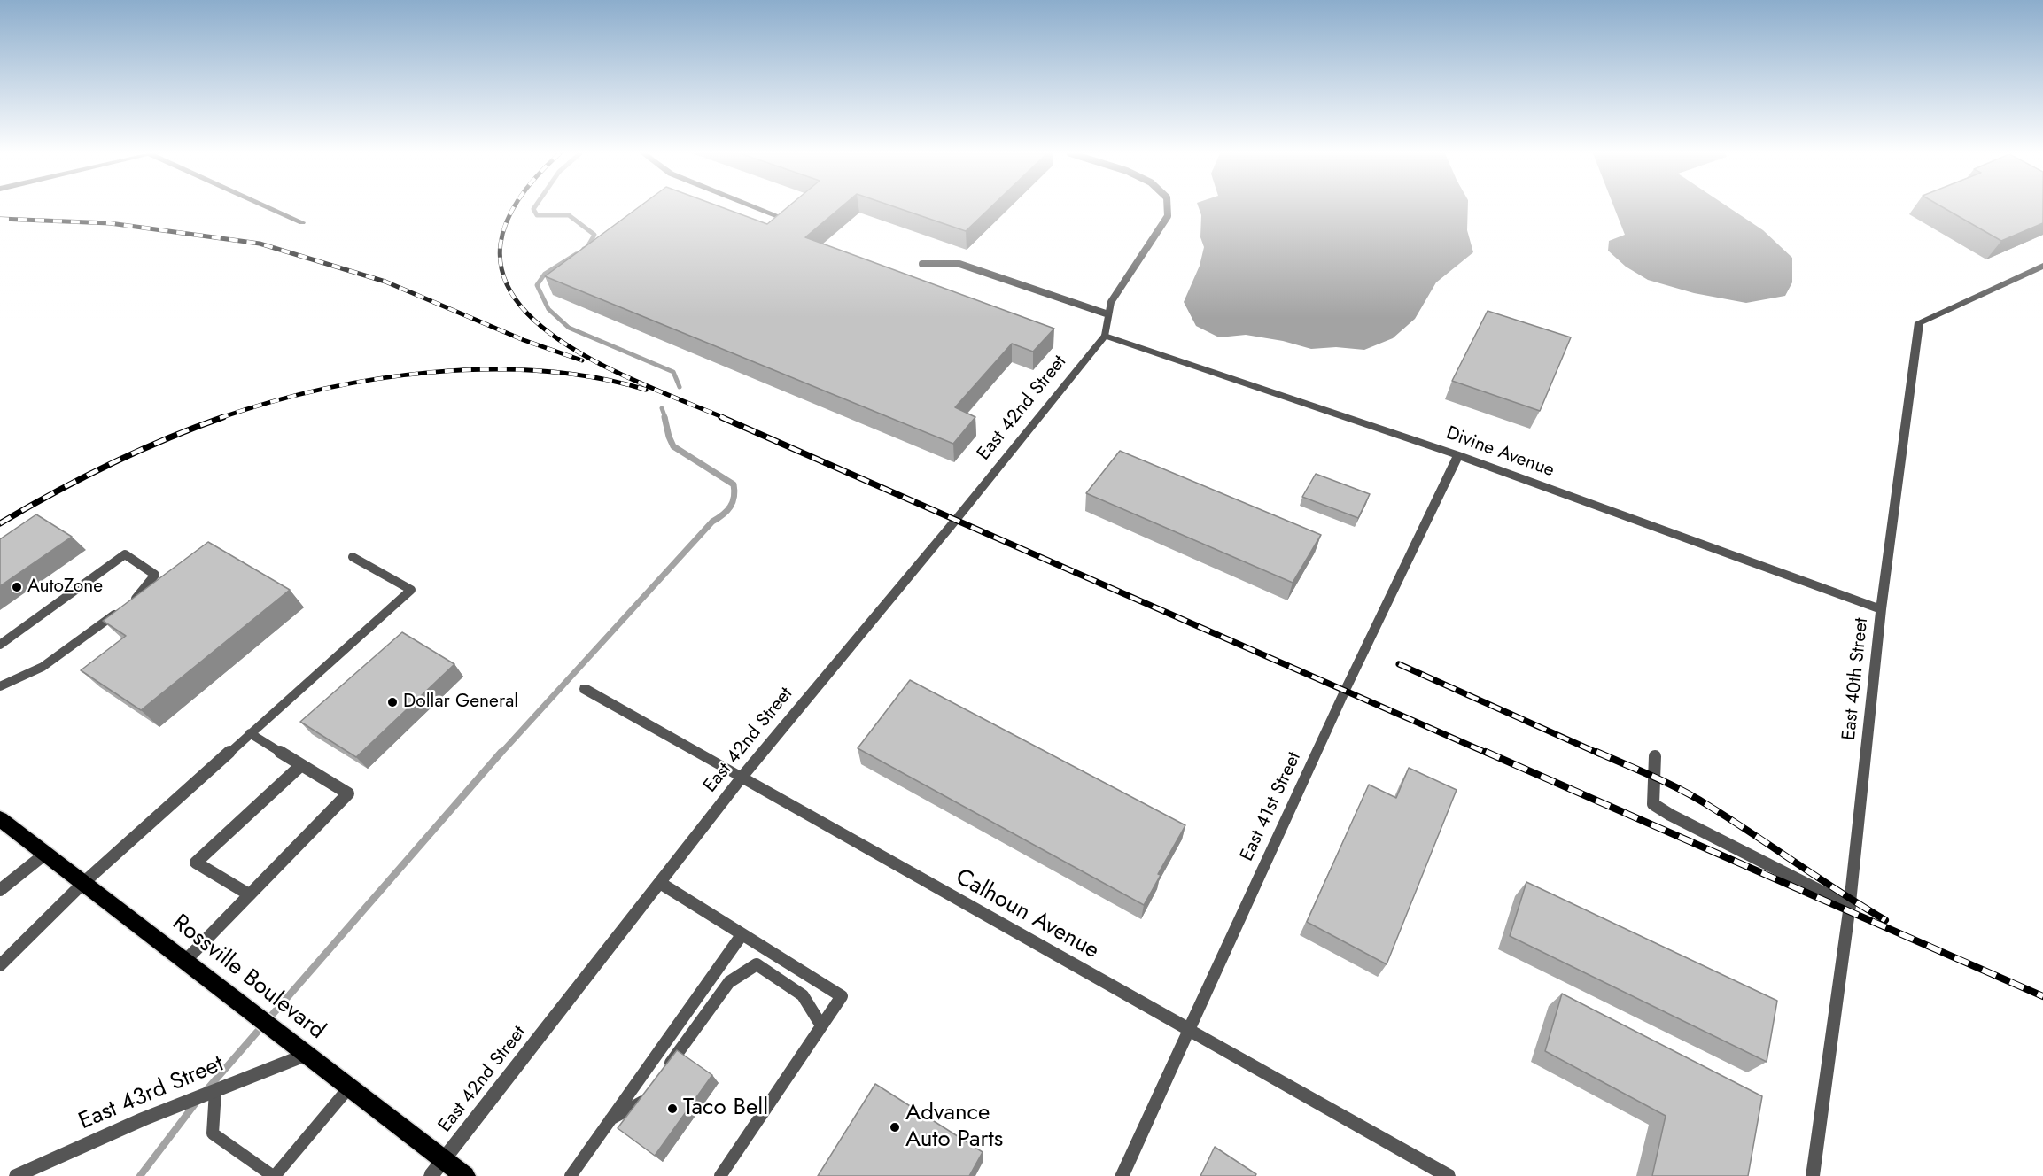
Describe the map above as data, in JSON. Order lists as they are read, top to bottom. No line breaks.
{"streets":{"highway":["Rossville Boulevard"],"street":["East 42nd Street","Divine Avenue","East 40th Street","East 41st Street","Calhoun Avenue","East 43rd Street"]},"crossings":[["East 42nd Street","Divine Avenue"],["East 42nd Street","Calhoun Avenue"],["East 42nd Street","Rossville Boulevard"],["Divine Avenue","East 40th Street"],["Divine Avenue","East 41st Street"],["East 41st Street","Calhoun Avenue"],["Rossville Boulevard","East 43rd Street"]],"places":["AutoZone","Dollar General","Taco Bell","Advance Auto Parts"]}
